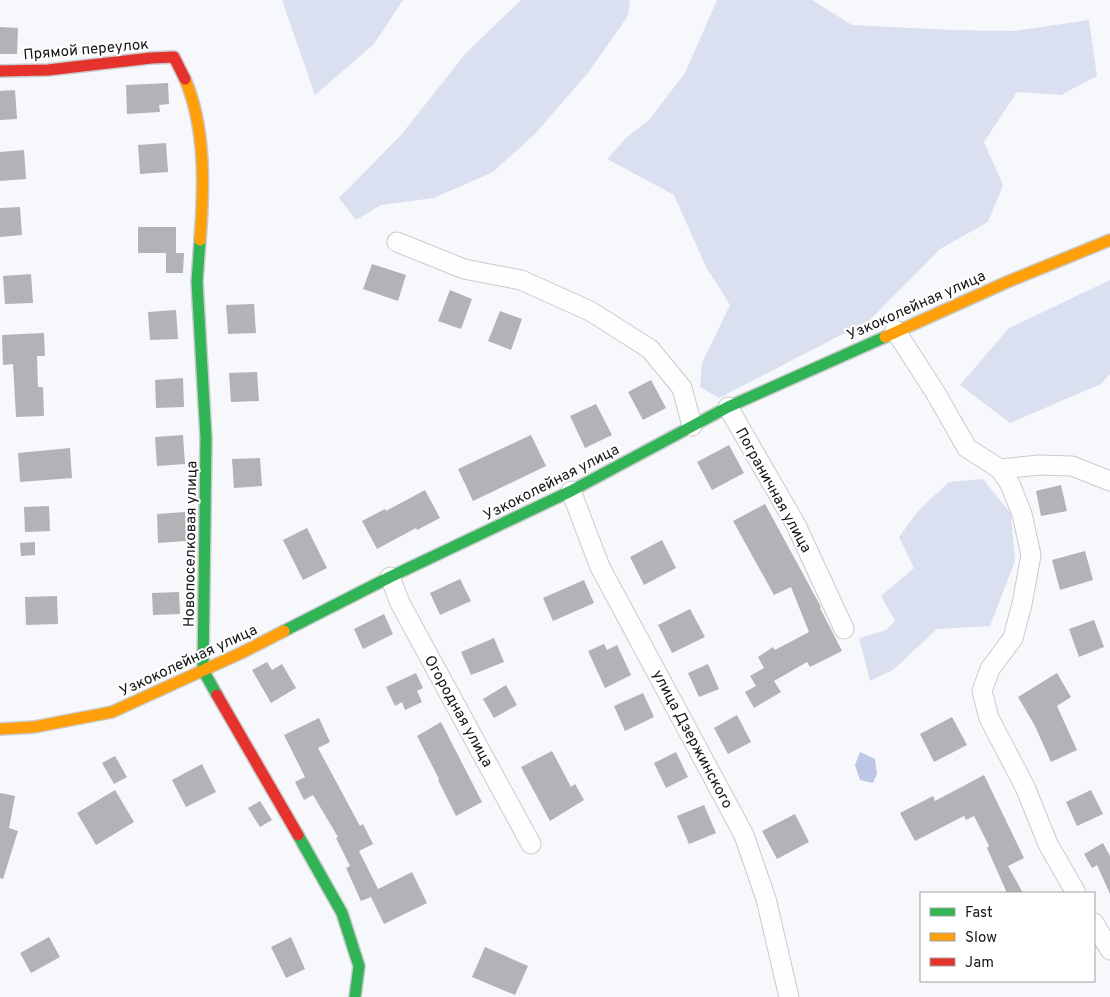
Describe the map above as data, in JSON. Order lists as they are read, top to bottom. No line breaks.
{"streets":{"street":["Прямой переулок","Узкоколейная улица","Пограничная улица","Новопоселковая улица","Огородная улица","улица Дзержинского"]},"crossings":[["Прямой переулок","Новопоселковая улица"],["Узкоколейная улица","Пограничная улица"],["Узкоколейная улица","Новопоселковая улица"],["Узкоколейная улица","Огородная улица"],["Узкоколейная улица","улица Дзержинского"]],"legend":["Fast","Slow","Jam"]}
